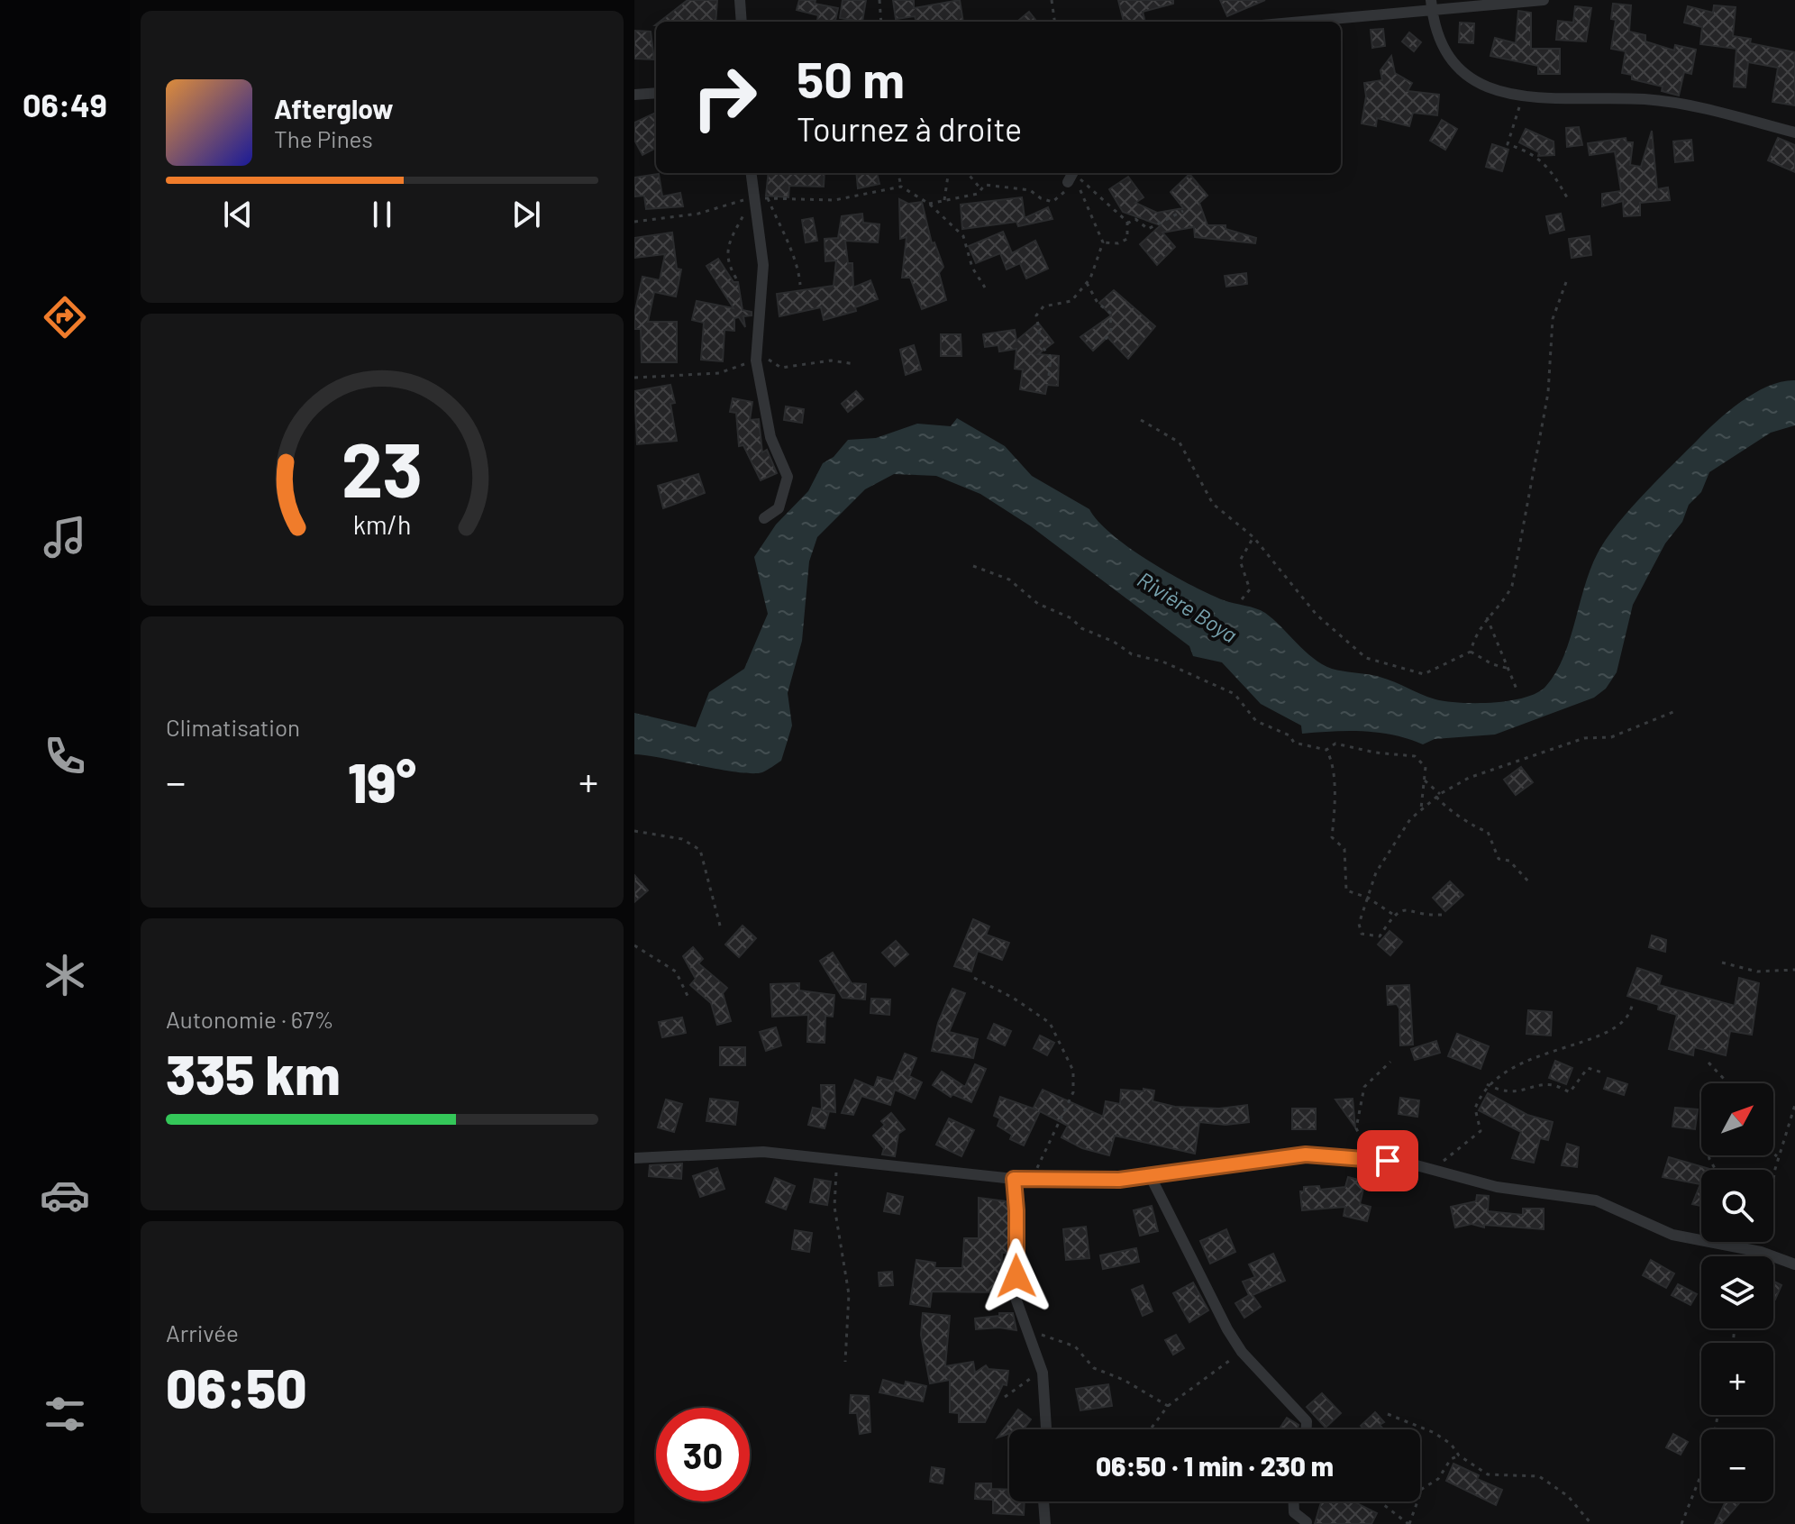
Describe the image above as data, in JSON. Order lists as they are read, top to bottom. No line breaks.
{"water":["Rivière Boya"],"north":"top right","page":{"tabs":"06:49","turn":["50 m","Tournez à droite"],"song":["Afterglow","The Pines"],"tile":["Climatisation",["Autonomie · 67%","335 km"],["Arrivée","06:50"]],"heat":["−","19°","+"],"map_buttons":["+","−"],"limit":"30","trip":"06:50 · 1 min · 230 m","gauge":["23","km/h"]}}
